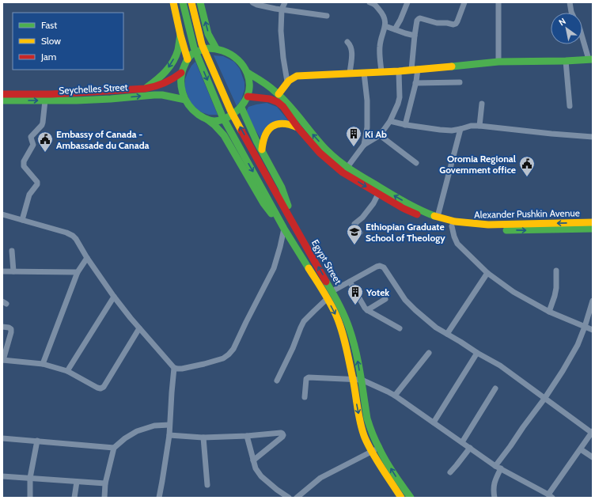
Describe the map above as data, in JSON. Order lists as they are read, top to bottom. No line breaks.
{"streets":{"main road":["Seychelles Street","Alexander Pushkin Avenue","Egypt Street"]},"places":{"building":["Ki Ab","Yotek"],"public building":["Embassy of Canada - Ambassade du Canada","Oromia Regional Government office"],"school or university":["Ethiopian Graduate School of Theology"]},"legend":["Fast","Slow","Jam"],"north":"top left"}
